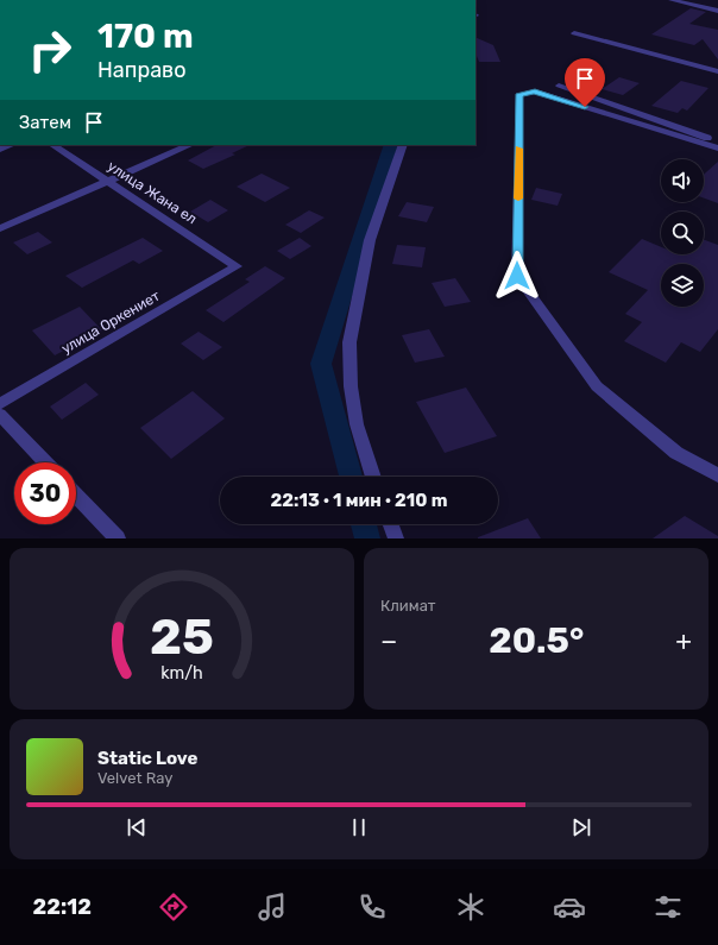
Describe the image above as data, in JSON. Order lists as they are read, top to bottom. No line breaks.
{"streets":{"street":["улица Жана ел","улица Оркениет"]},"crossings":[["улица Жана ел","улица Оркениет"]],"page":{"turn":["170 m","Направо"],"then":"Затем","limit":"30","trip":"22:13 · 1 мин · 210 m","tile":"Климат","heat":["−","20.5°","+"],"song":["Static Love","Velvet Ray"],"tabs":"22:12","gauge":["25","km/h"]}}
